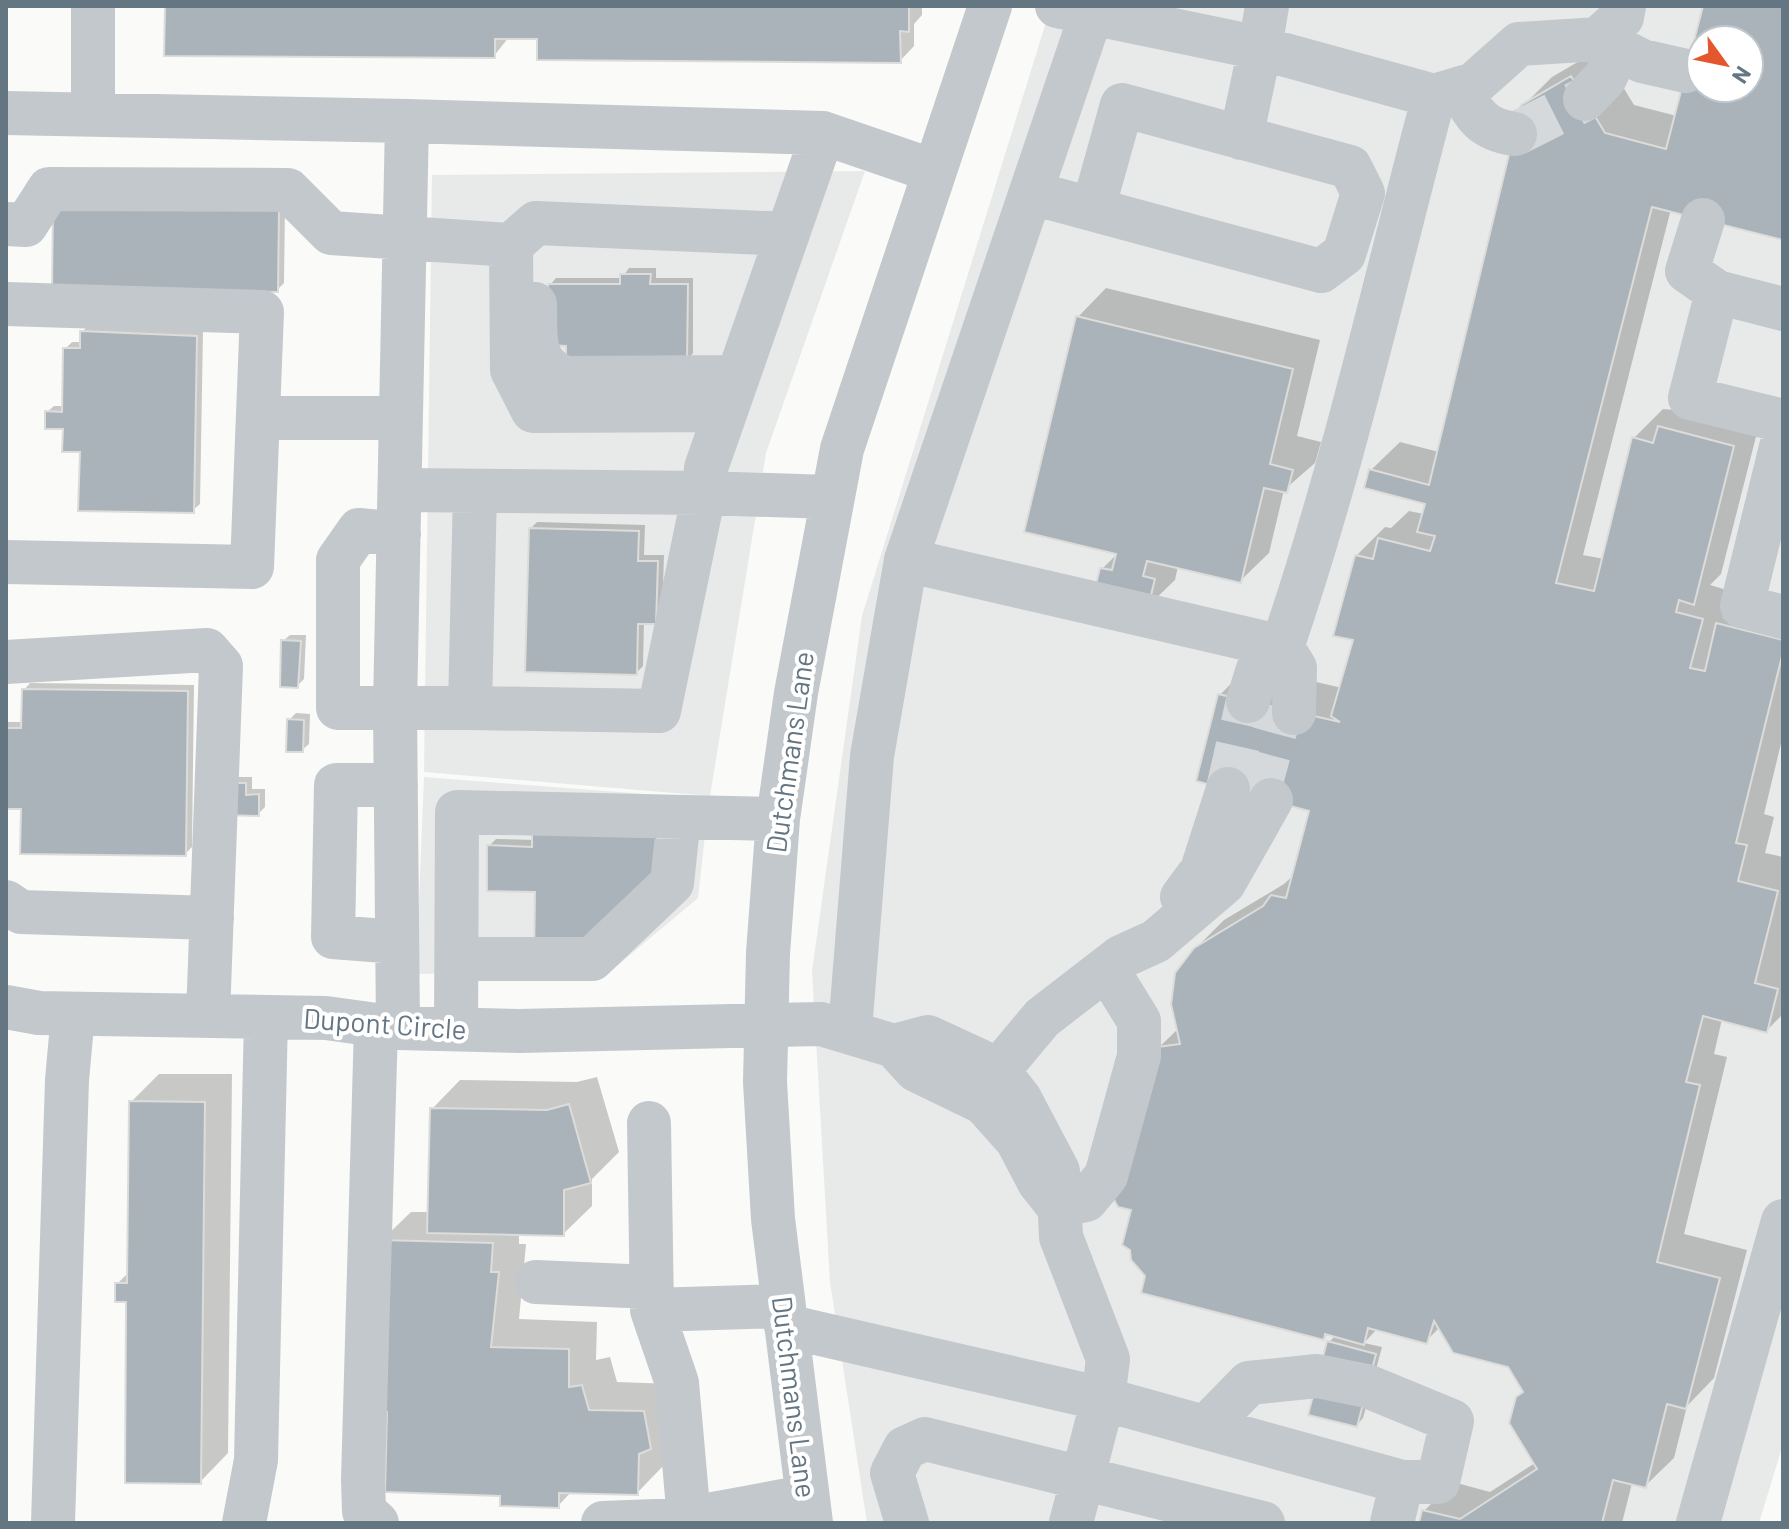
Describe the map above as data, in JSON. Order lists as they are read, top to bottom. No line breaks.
{"streets":{"street":["Dutchmans Lane","Dupont Circle"]},"crossings":[["Dutchmans Lane","Dupont Circle"]],"north":"bottom right"}
